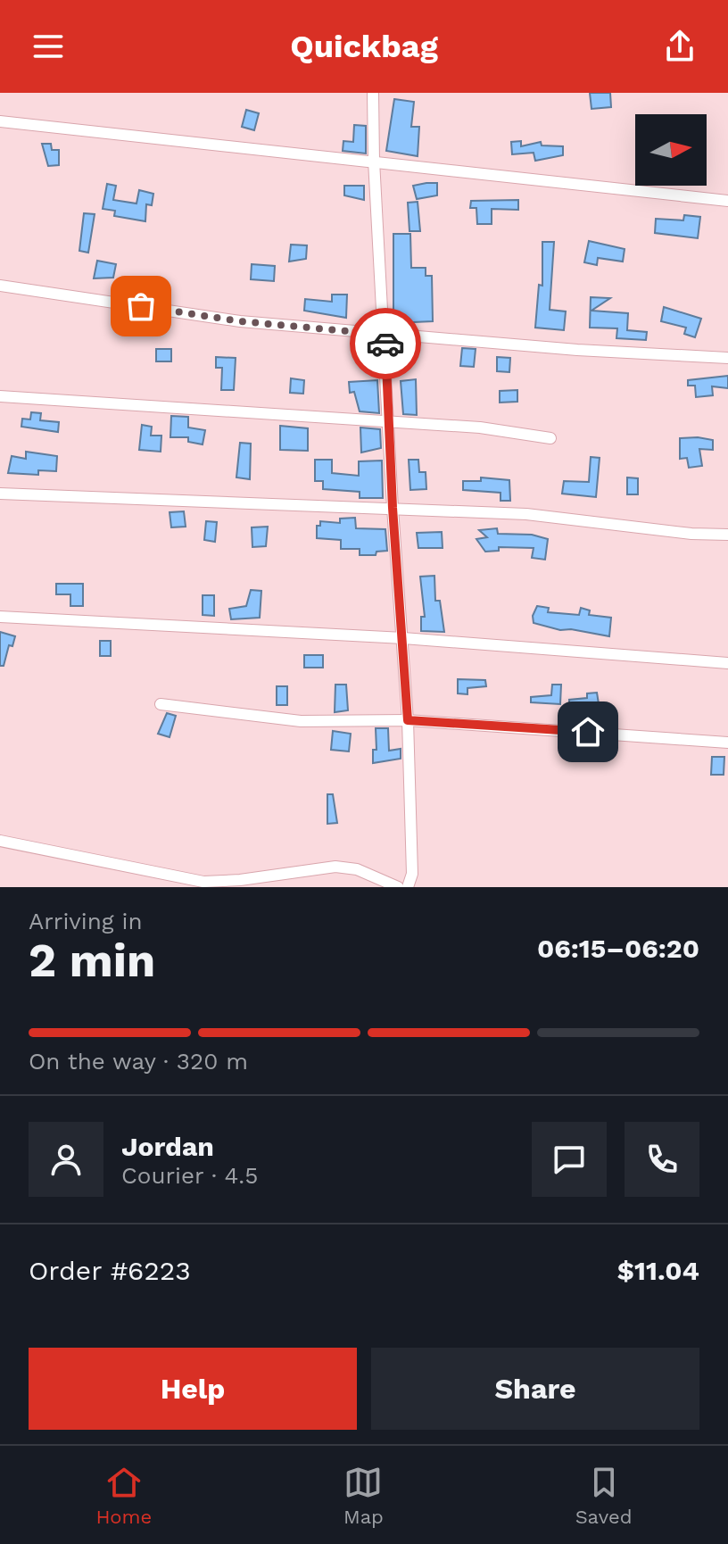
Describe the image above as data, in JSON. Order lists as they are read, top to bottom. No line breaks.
{"north":"right","page":{"header":"Quickbag","heading":["2 min","Arriving in","06:15–06:20"],"panel":["Jordan","Courier · 4.5","Order #6223","$11.04"],"bar":"On the way · 320 m","buttons":["Help","Share"],"tabs":["Home","Map","Saved"]}}
